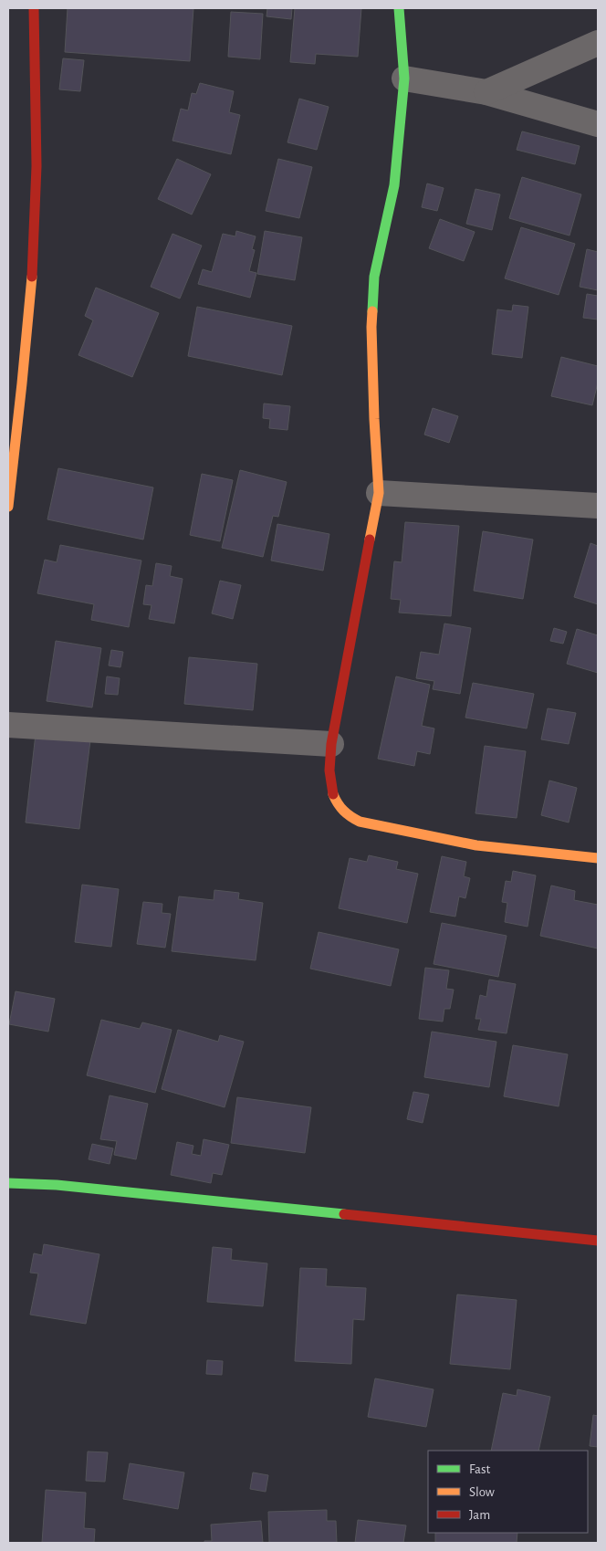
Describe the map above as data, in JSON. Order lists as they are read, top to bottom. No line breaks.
{"legend":["Fast","Slow","Jam"]}
